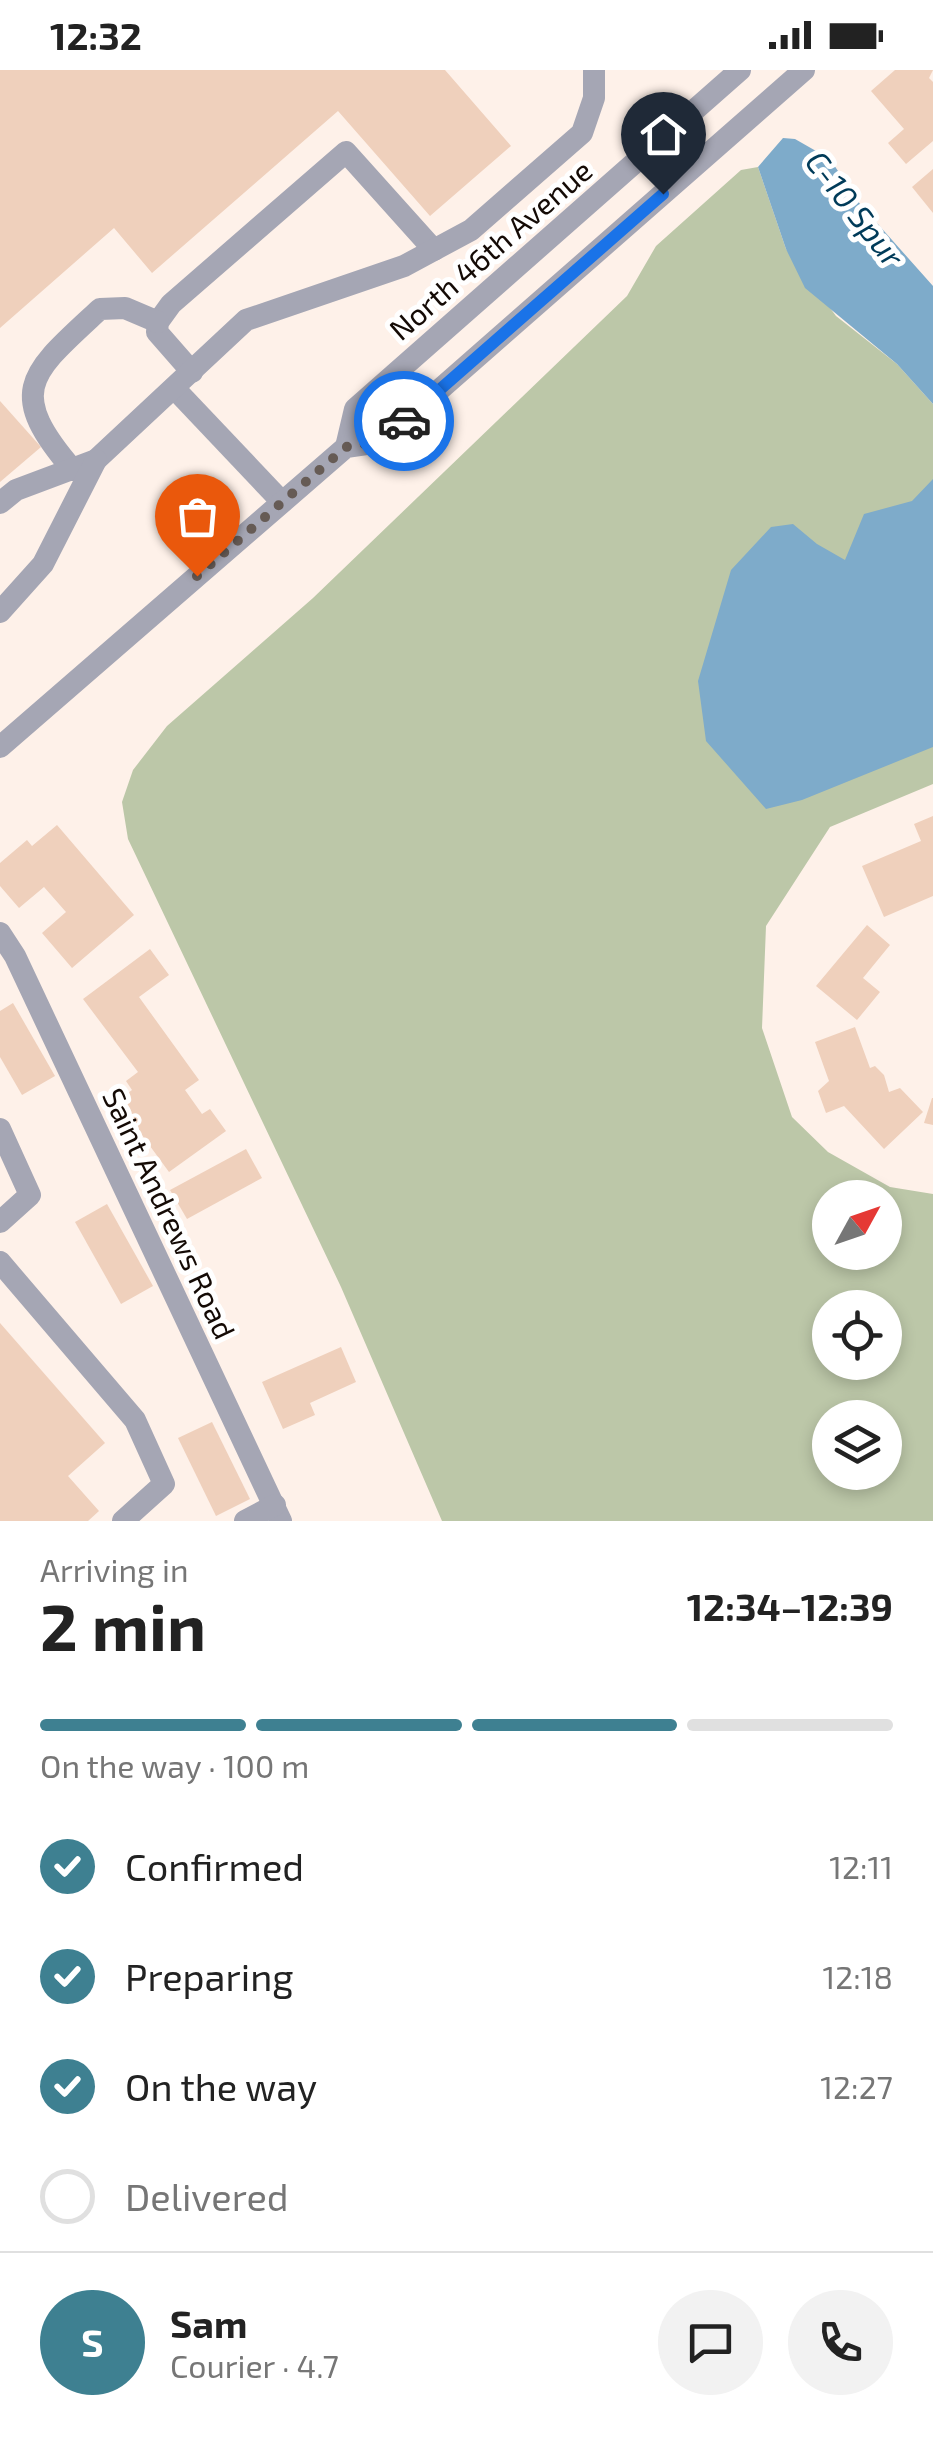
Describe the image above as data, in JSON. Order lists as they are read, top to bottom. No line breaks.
{"streets":{"street":["North 46th Avenue","Saint Andrews Road"]},"water":["C-10 Spur"],"north":"top right","page":{"status":"12:32","heading":["2 min","Arriving in","12:34–12:39"],"panel":["Sam","Courier · 4.7"],"bar":"On the way · 100 m","list":[["Confirmed","12:11"],["Preparing","12:18"],["On the way","12:27"],"Delivered"],"round":"S"}}
